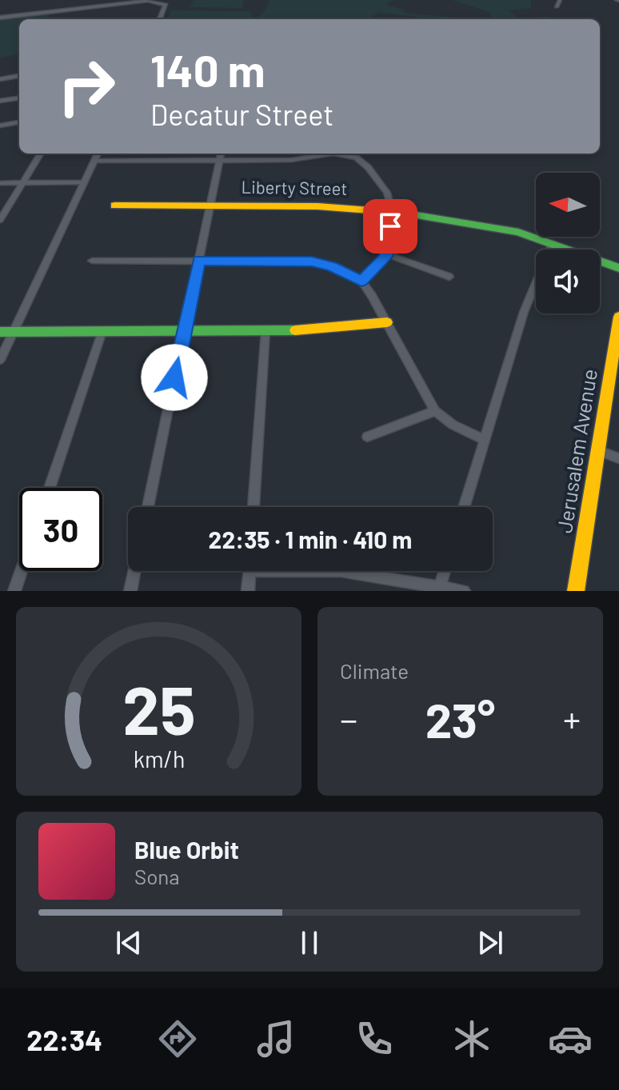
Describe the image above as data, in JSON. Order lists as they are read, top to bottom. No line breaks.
{"streets":{"street":["Liberty Street","Jerusalem Avenue"]},"north":"left","page":{"turn":["140 m","Decatur Street"],"limit":"30","trip":"22:35 · 1 min · 410 m","tile":"Climate","heat":["−","23°","+"],"song":["Blue Orbit","Sona"],"tabs":"22:34","gauge":["25","km/h"]}}
